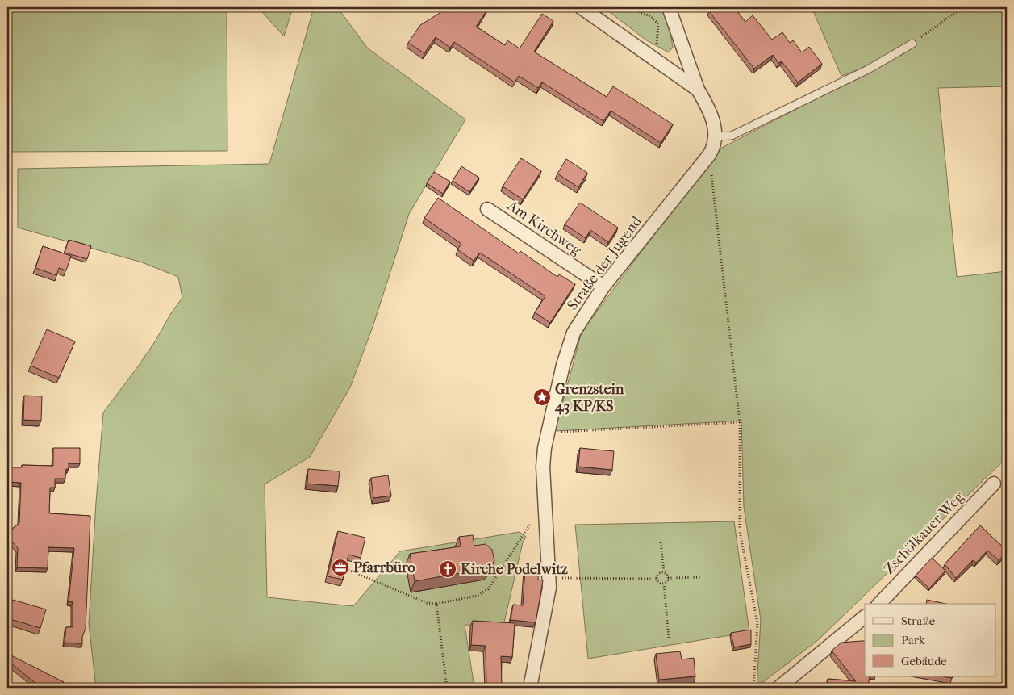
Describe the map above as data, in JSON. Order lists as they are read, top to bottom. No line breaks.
{"streets":{"street":["Am Kirchweg","Straße der Jugend","Zschölkauer Weg"]},"crossings":[["Am Kirchweg","Straße der Jugend"]],"places":{"place":["Grenzstein 43 KP/KS"],"office":["Pfarrbüro"],"church":["Kirche Podelwitz"]},"legend":["Straße","Park","Gebäude"]}
